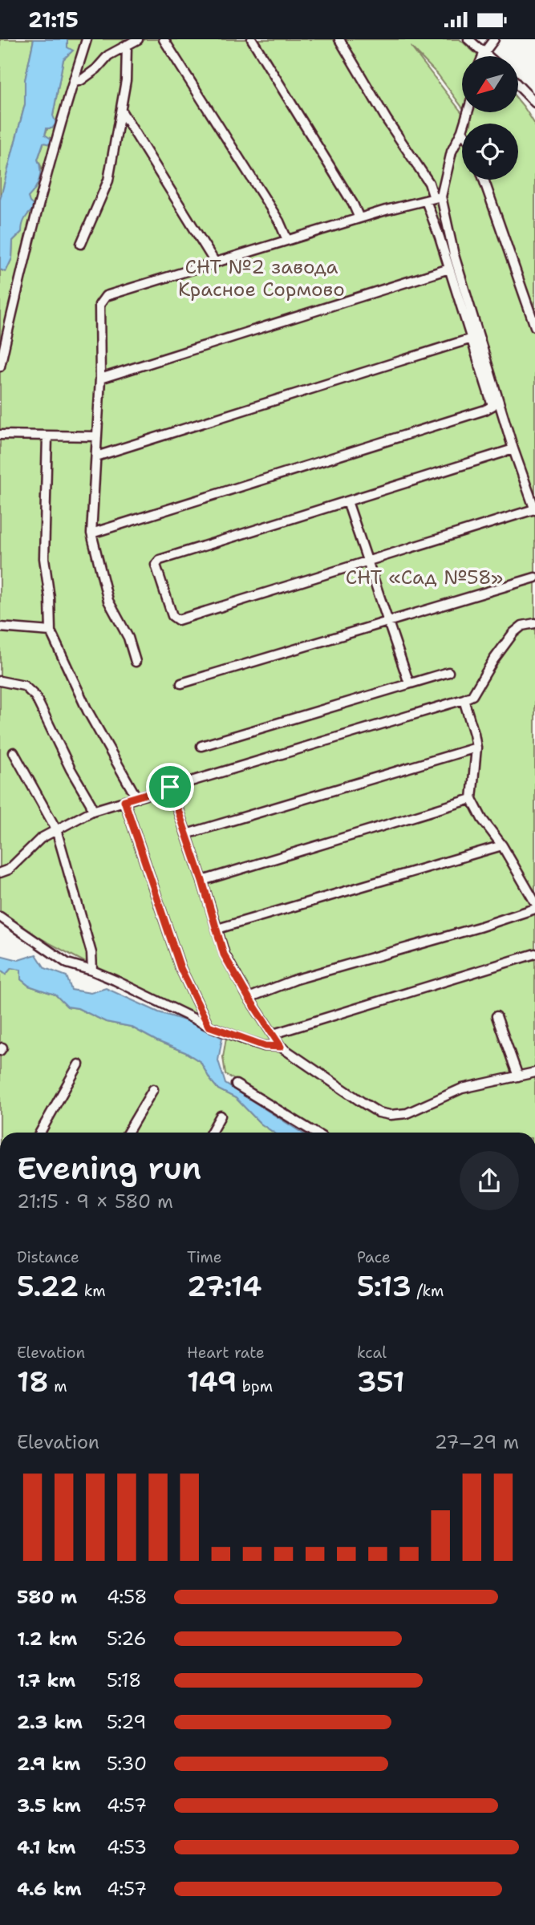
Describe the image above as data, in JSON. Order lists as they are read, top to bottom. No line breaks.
{"parks":["СНТ №2 завода Красное Сормово","СНТ «Сад №58»"],"north":"bottom left","page":{"status":"21:15","heading":["Evening run","21:15 · 9 × 580 m"],"stats":[["Distance","5.22 km"],["Time","27:14"],["Pace","5:13 /km"],["Elevation","18 m"],["Heart rate","149 bpm"],["kcal","351"]],"chart":["Elevation","27–29 m"],"list":[{"name":"580 m","note":"4:58"},{"name":"1.2 km","note":"5:26"},{"name":"1.7 km","note":"5:18"},{"name":"2.3 km","note":"5:29"},{"name":"2.9 km","note":"5:30"},{"name":"3.5 km","note":"4:57"},{"name":"4.1 km","note":"4:53"},{"name":"4.6 km","note":"4:57"}]}}
